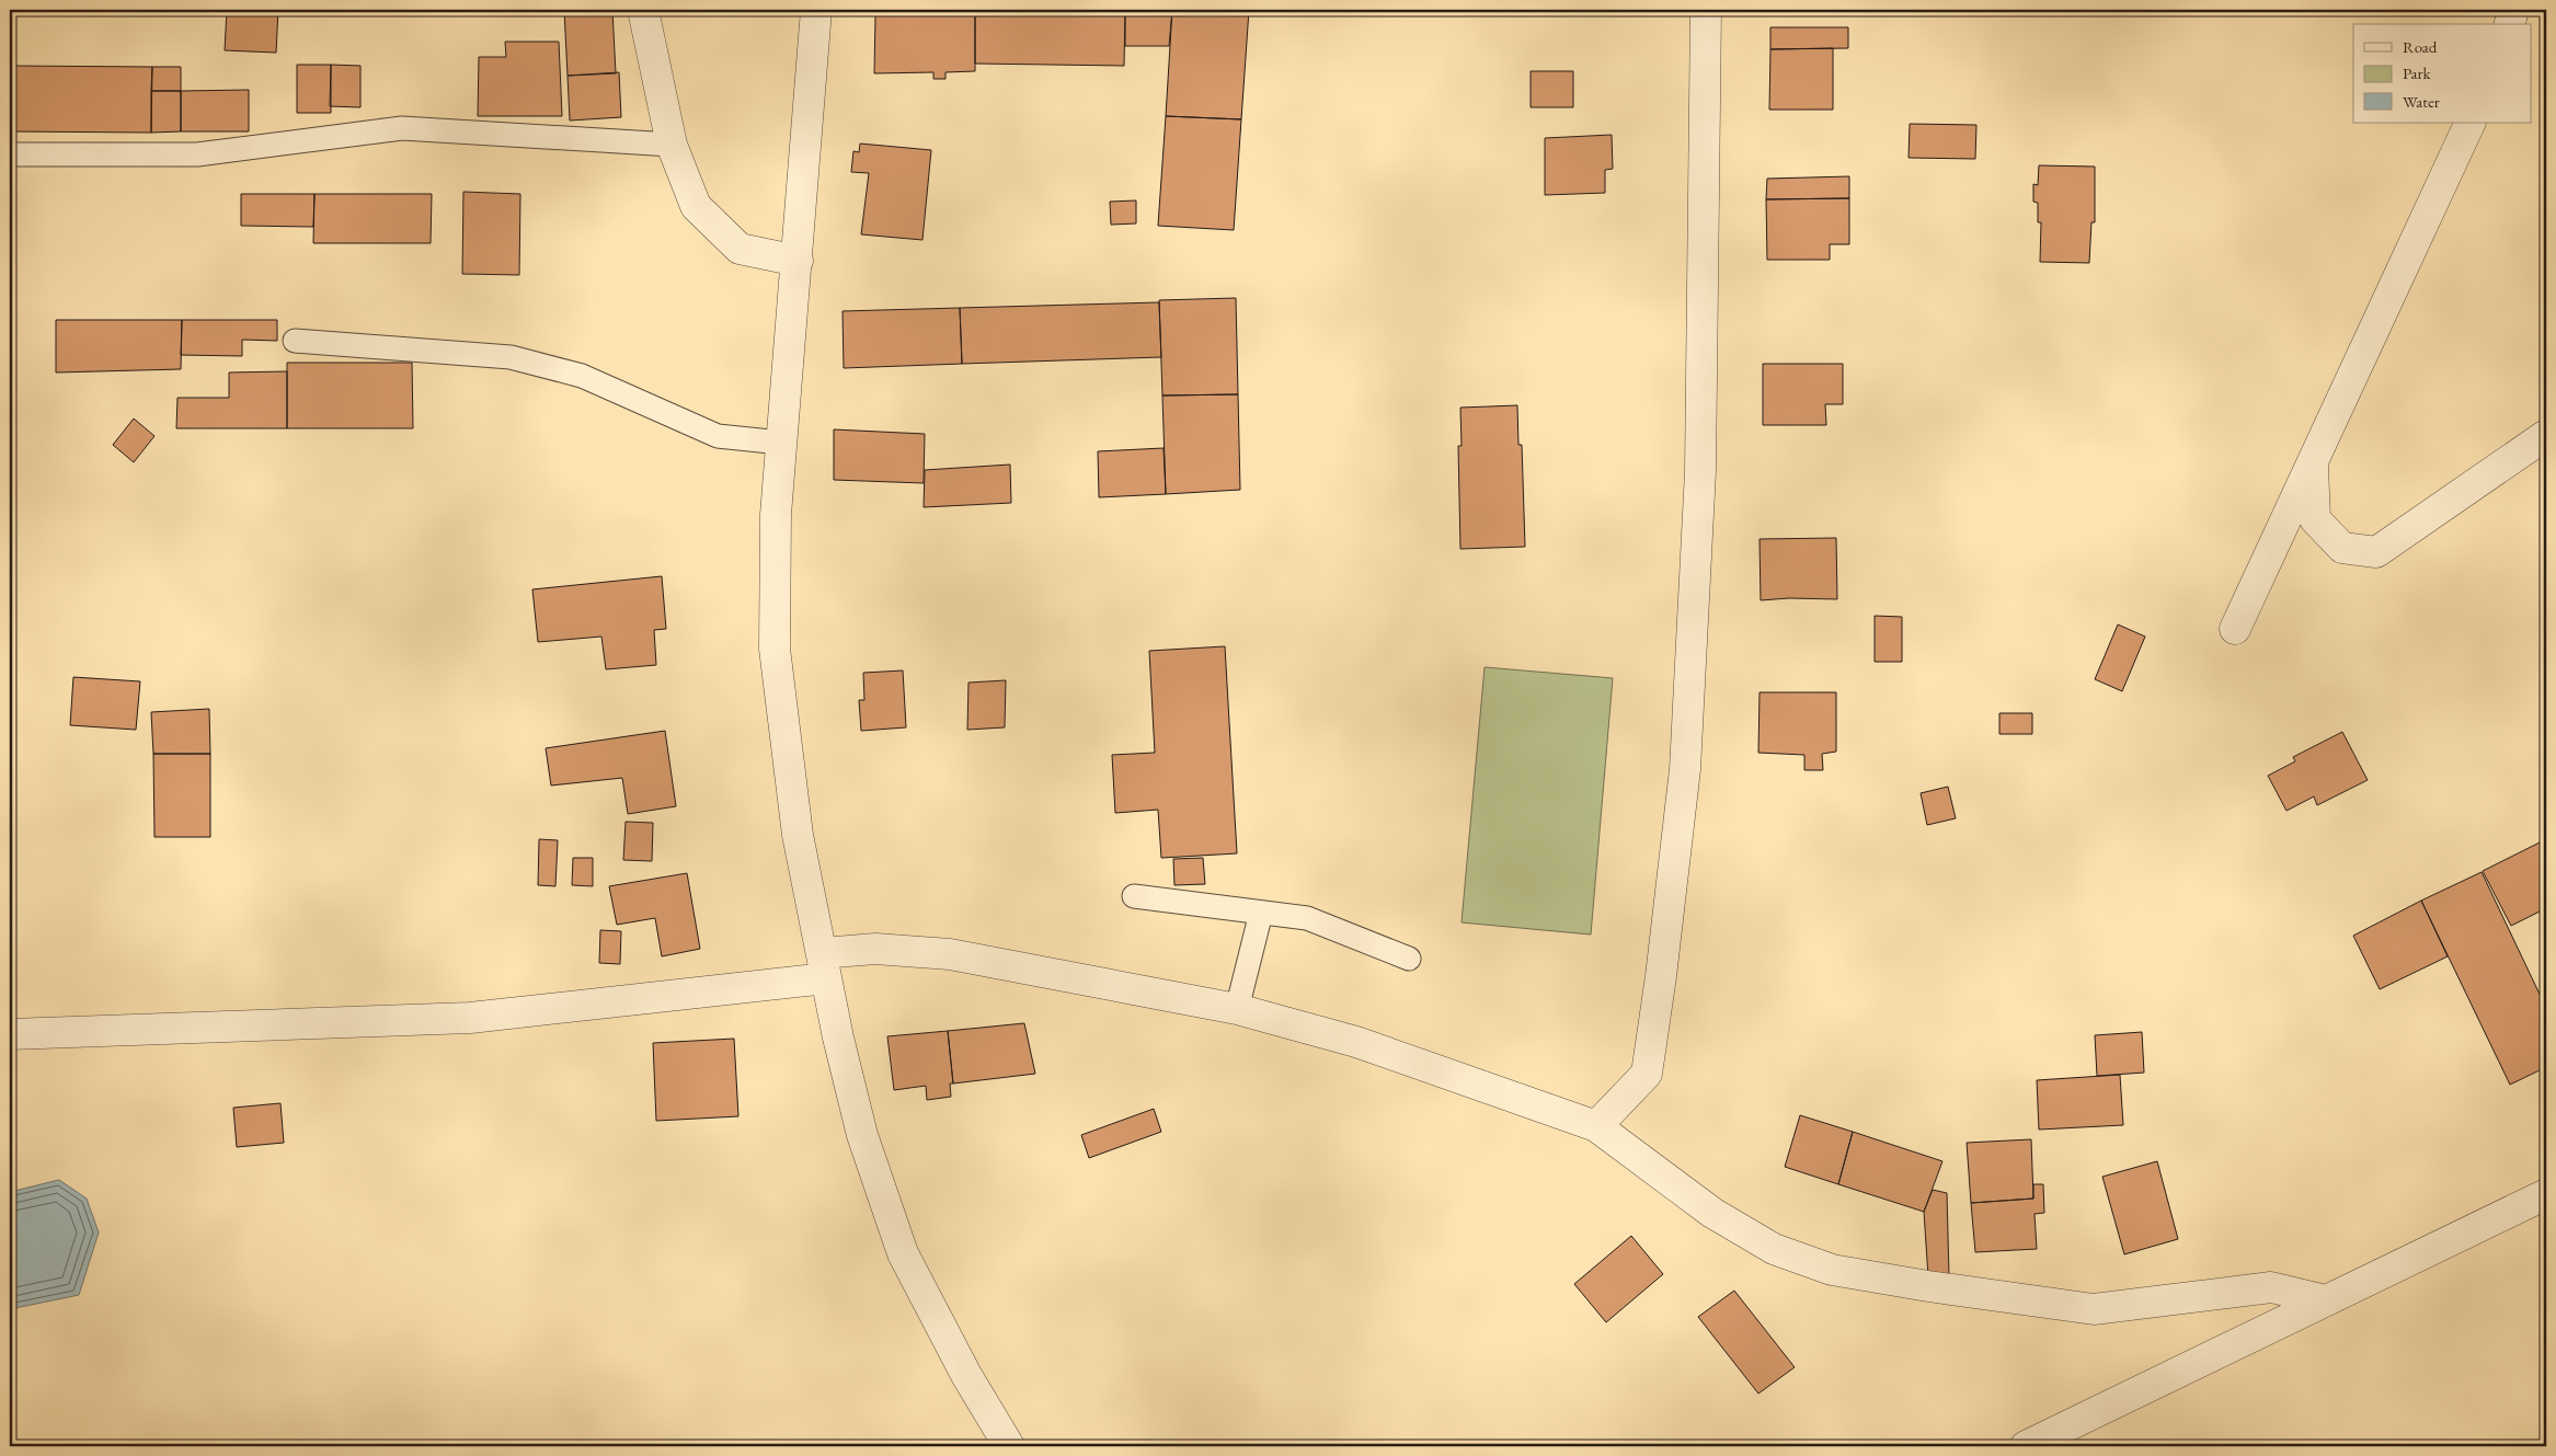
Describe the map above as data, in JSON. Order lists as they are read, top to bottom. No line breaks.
{"legend":["Road","Park","Water"]}
